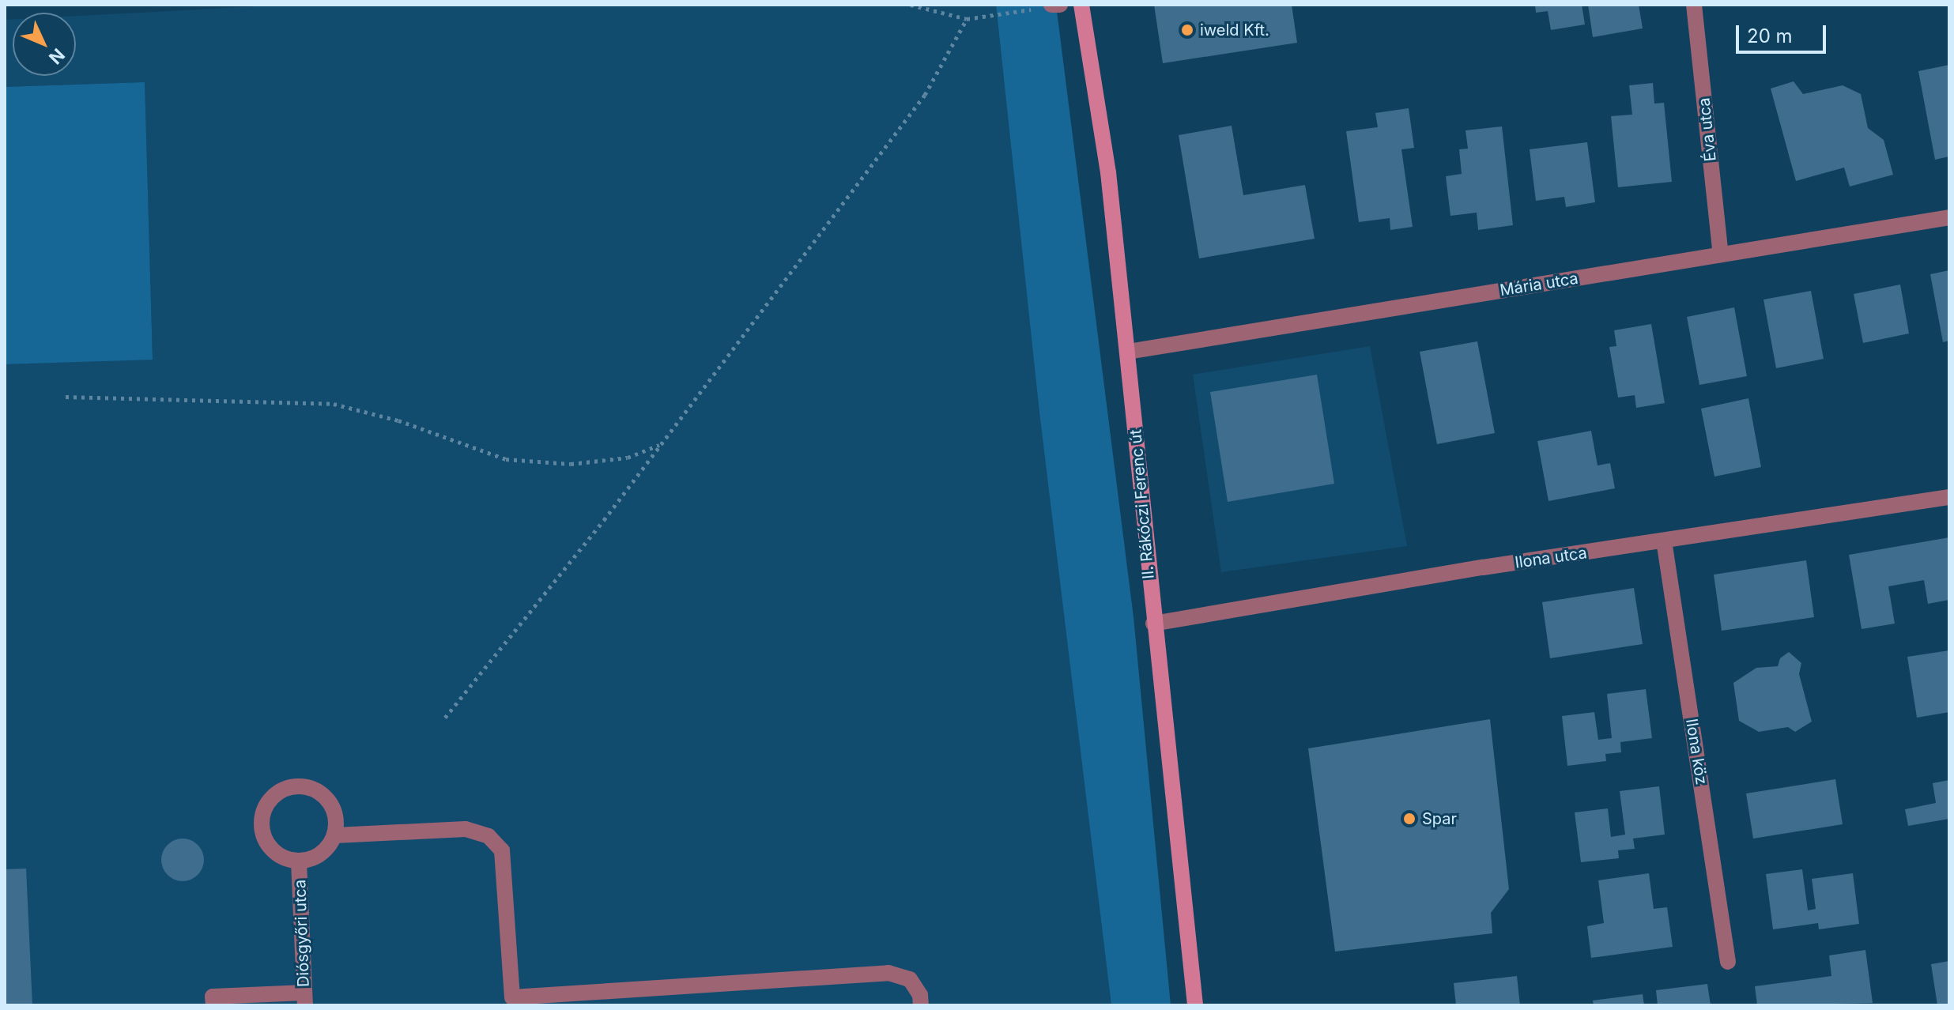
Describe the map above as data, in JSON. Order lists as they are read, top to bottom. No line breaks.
{"streets":{"main road":["II. Rákóczi Ferenc út"],"street":["Éva utca","Mária utca","Ilona utca","Ilona köz","Diósgyőri utca"]},"crossings":[["Éva utca","Mária utca"],["Mária utca","II. Rákóczi Ferenc út"],["II. Rákóczi Ferenc út","Ilona utca"],["Ilona utca","Ilona köz"]],"places":["iweld Kft.","Spar"],"scale_bar":"20 m","north":"bottom right"}
